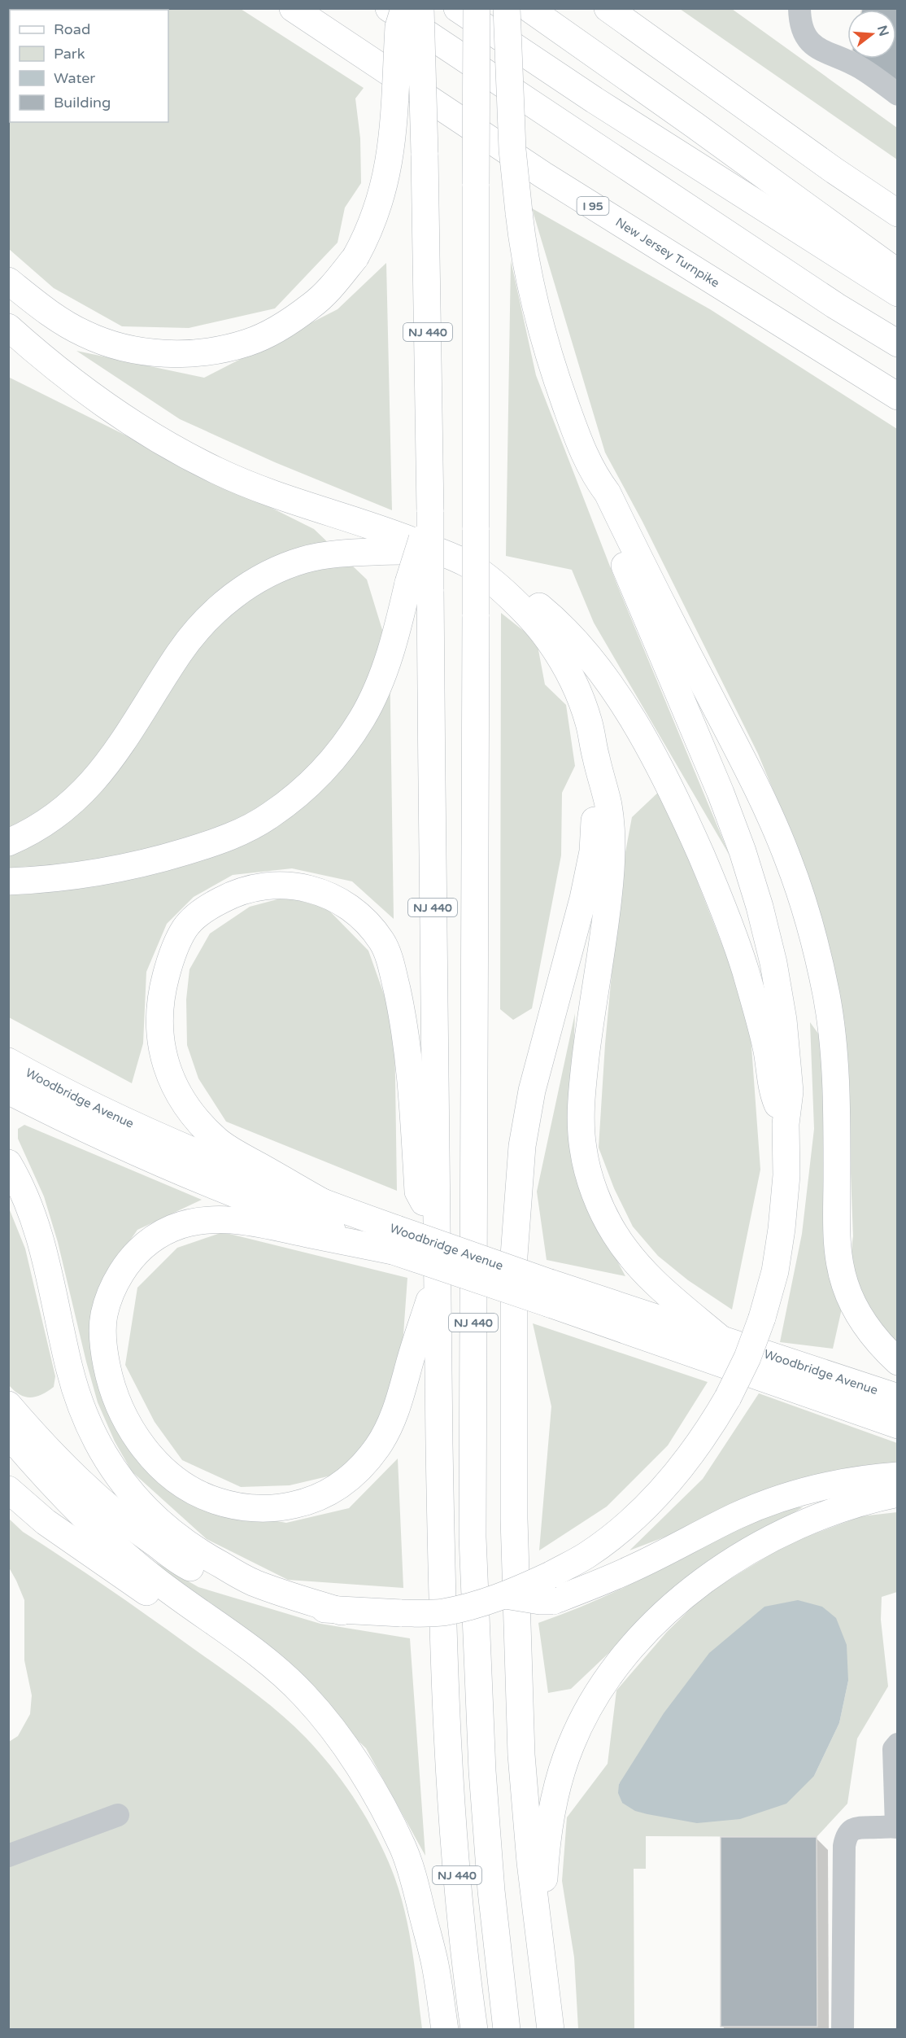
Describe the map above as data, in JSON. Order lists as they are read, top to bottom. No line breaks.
{"streets":{"main road":["I 95","New Jersey Turnpike","NJ 440","Woodbridge Avenue"]},"legend":["Road","Park","Water","Building"],"north":"right"}
